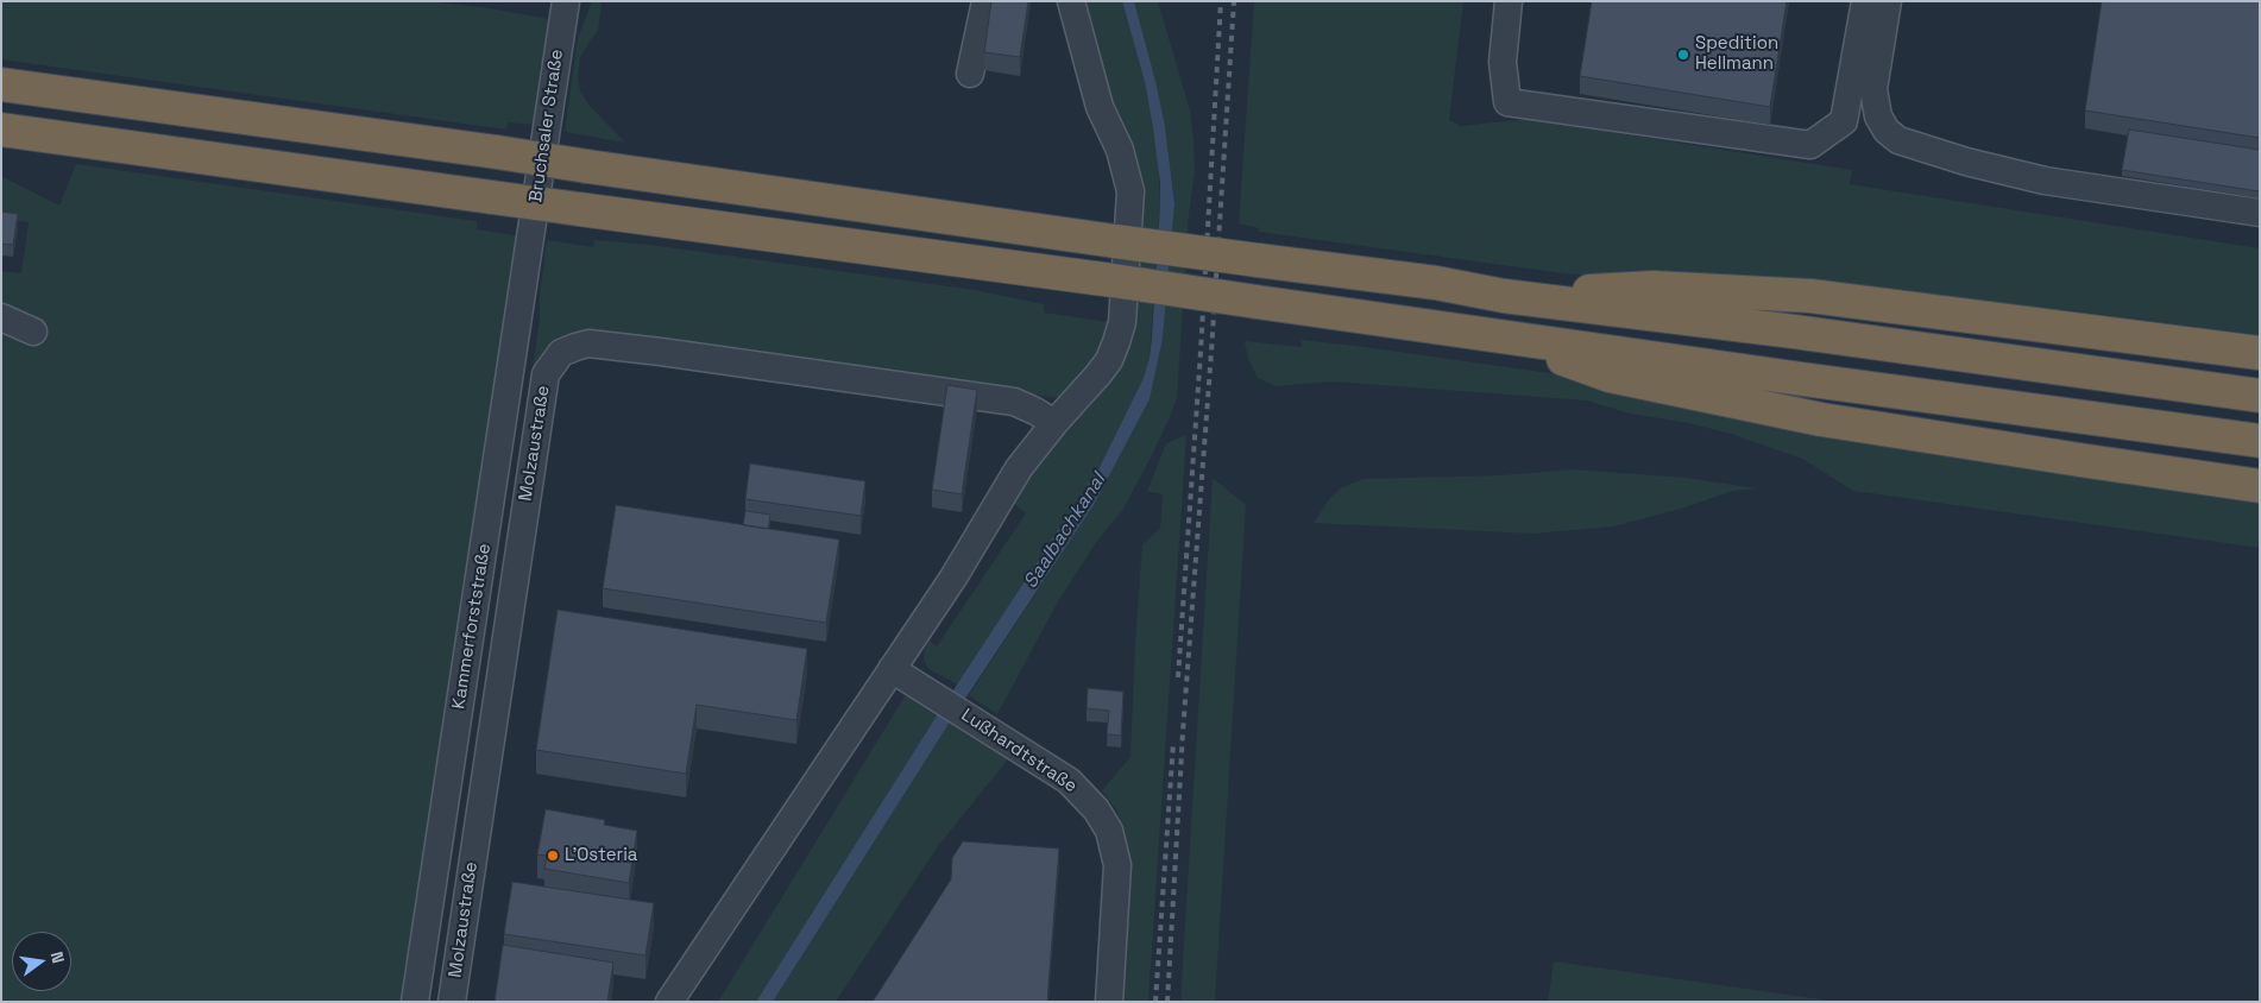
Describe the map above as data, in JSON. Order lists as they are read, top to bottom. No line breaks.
{"streets":{"street":["Bruchsaler Straße","Molzaustraße","Kammerforststraße","Lußhardtstraße"]},"crossings":[["Bruchsaler Straße","Kammerforststraße"]],"water":["Saalbachkanal"],"places":["Spedition Hellmann","L'Osteria"],"north":"right"}
